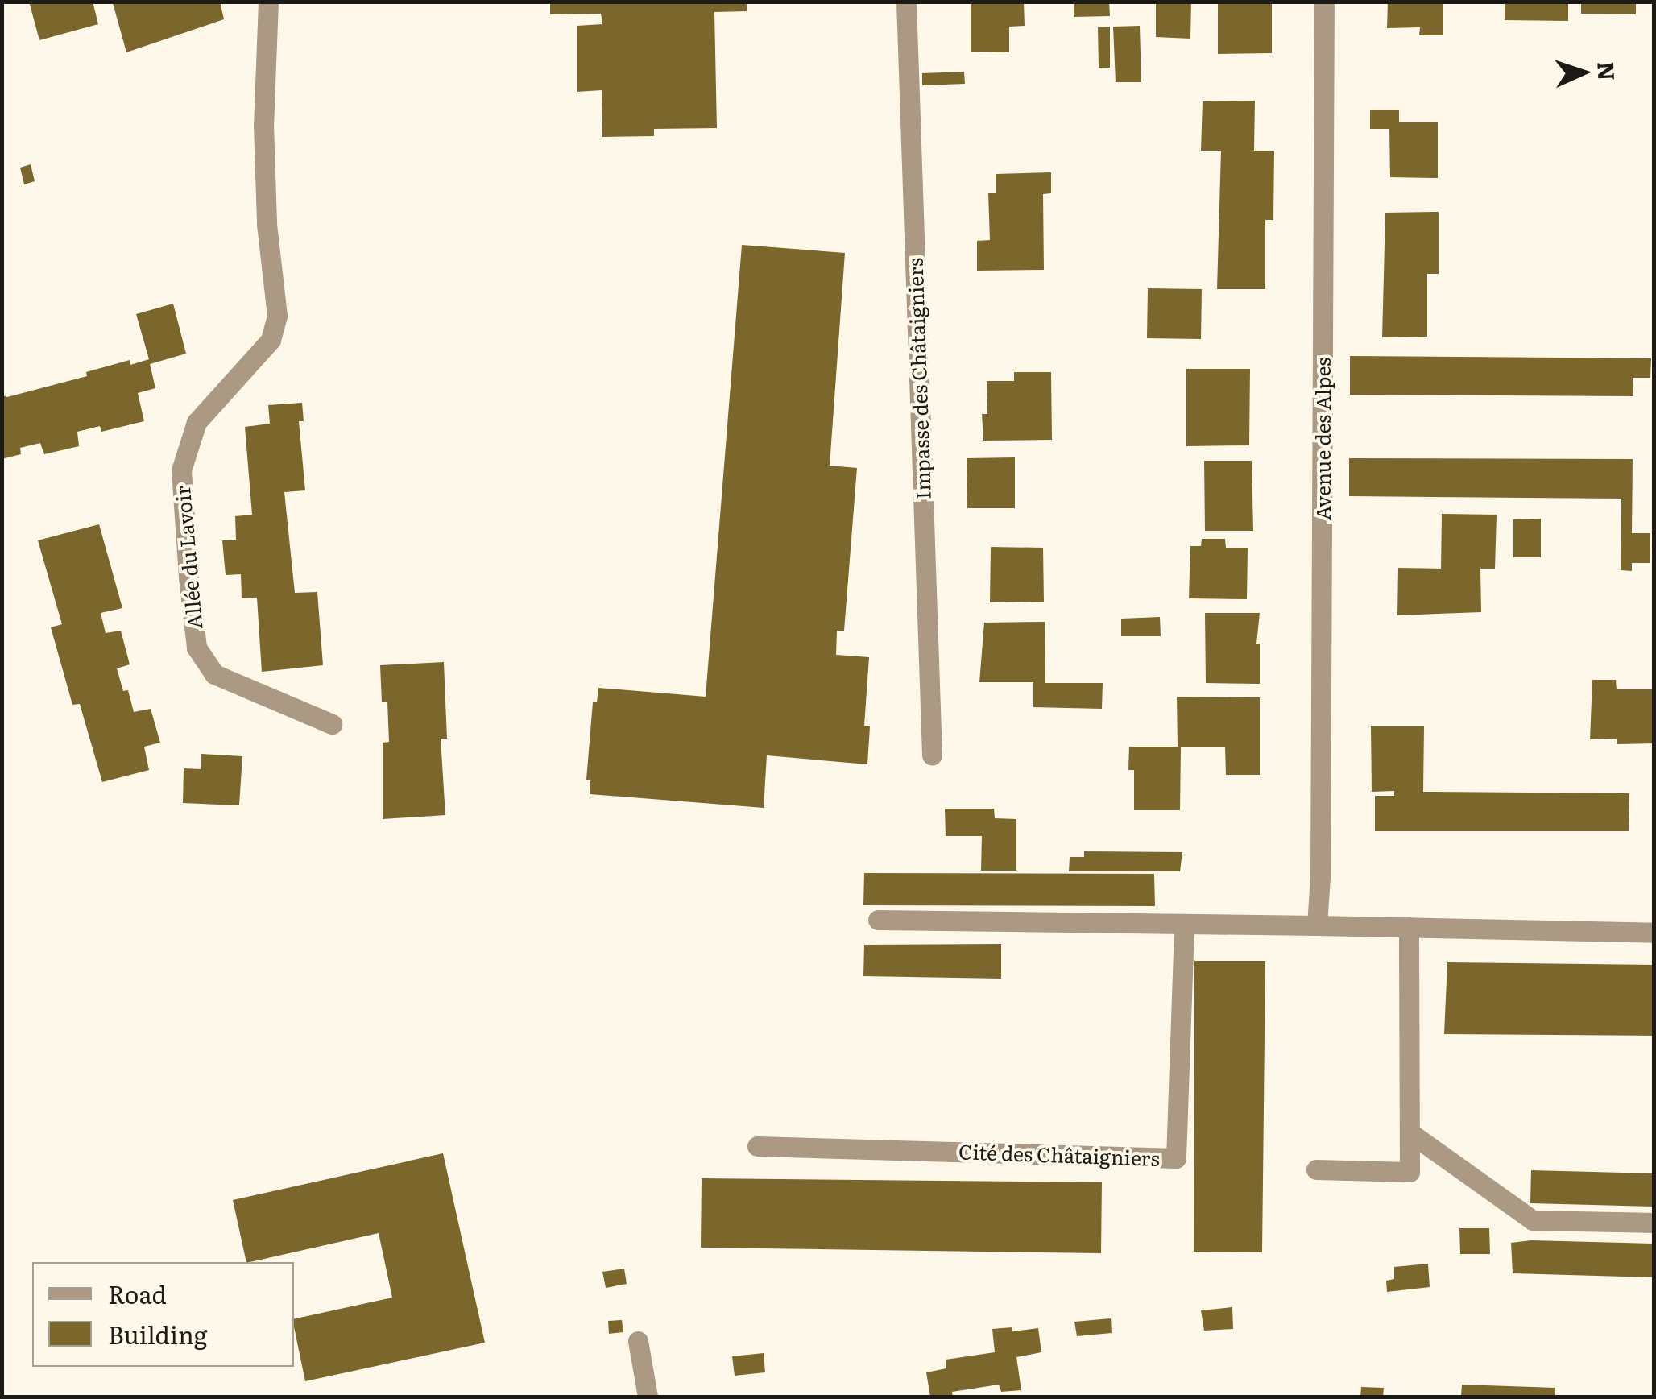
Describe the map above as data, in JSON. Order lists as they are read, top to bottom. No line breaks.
{"streets":{"street":["Impasse des Châtaigniers","Avenue des Alpes","Allée du Lavoir","Cité des Châtaigniers"]},"legend":["Road","Building"],"north":"right"}
